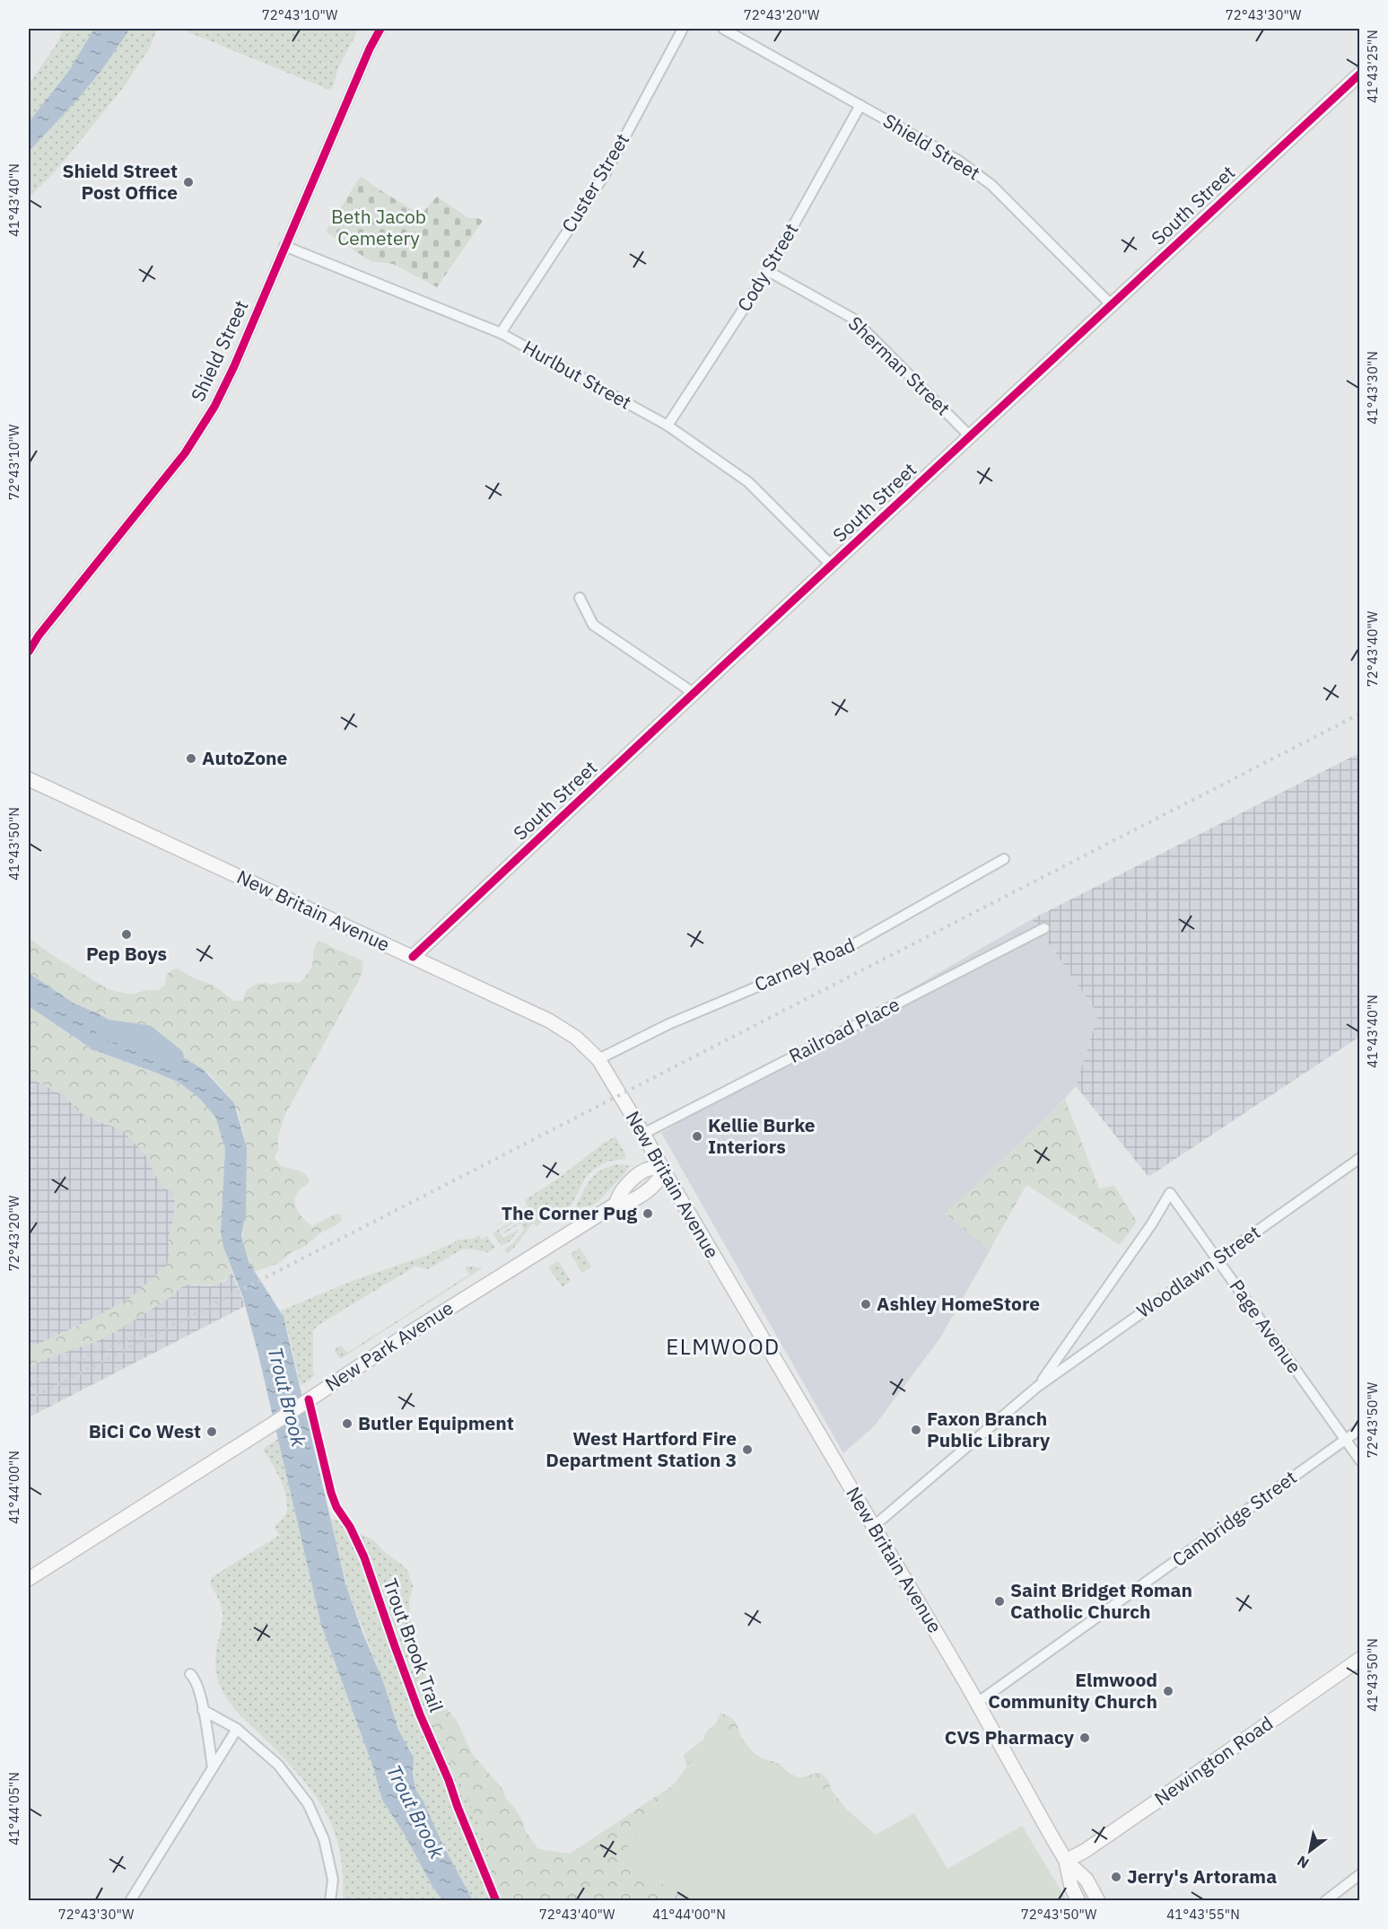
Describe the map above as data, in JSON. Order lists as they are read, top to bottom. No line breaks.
{"streets":{"main road":["South Street","New Britain Avenue","New Park Avenue","Newington Road"],"street":["Shield Street","Custer Street","Cody Street","Sherman Street","Hurlbut Street","Carney Road","Railroad Place","Woodlawn Street","Page Avenue","Cambridge Street"],"cycle path":["Trout Brook Trail"]},"crossings":[["Shield Street","South Street"],["Shield Street","Cody Street"],["Shield Street","Hurlbut Street"],["Custer Street","Hurlbut Street"],["South Street","Sherman Street"],["South Street","Hurlbut Street"],["South Street","New Britain Avenue"],["Cody Street","Sherman Street"],["Cody Street","Hurlbut Street"],["New Britain Avenue","Carney Road"],["New Britain Avenue","Railroad Place"],["New Britain Avenue","Woodlawn Street"],["New Britain Avenue","New Park Avenue"],["New Britain Avenue","Cambridge Street"],["New Britain Avenue","Newington Road"],["Woodlawn Street","Page Avenue"],["Page Avenue","Cambridge Street"]],"districts":["ELMWOOD"],"water":["Trout Brook"],"parks":["Beth Jacob Cemetery"],"places":["Shield Street Post Office","AutoZone","Pep Boys","Kellie Burke Interiors","The Corner Pug","Ashley HomeStore","Butler Equipment","Faxon Branch Public Library","BiCi Co West","West Hartford Fire Department Station 3","Saint Bridget Roman Catholic Church","Elmwood Community Church","CVS Pharmacy","Jerry's Artorama"],"north":"bottom left","coordinates":["72°43'10\"W","72°43'20\"W","72°43'30\"W","41°43'25\"N","41°43'40\"N","41°43'30\"N","72°43'40\"W","41°43'50\"N","72°43'50\"W","41°44'00\"N","41°44'05\"N","41°43'55\"N"]}
